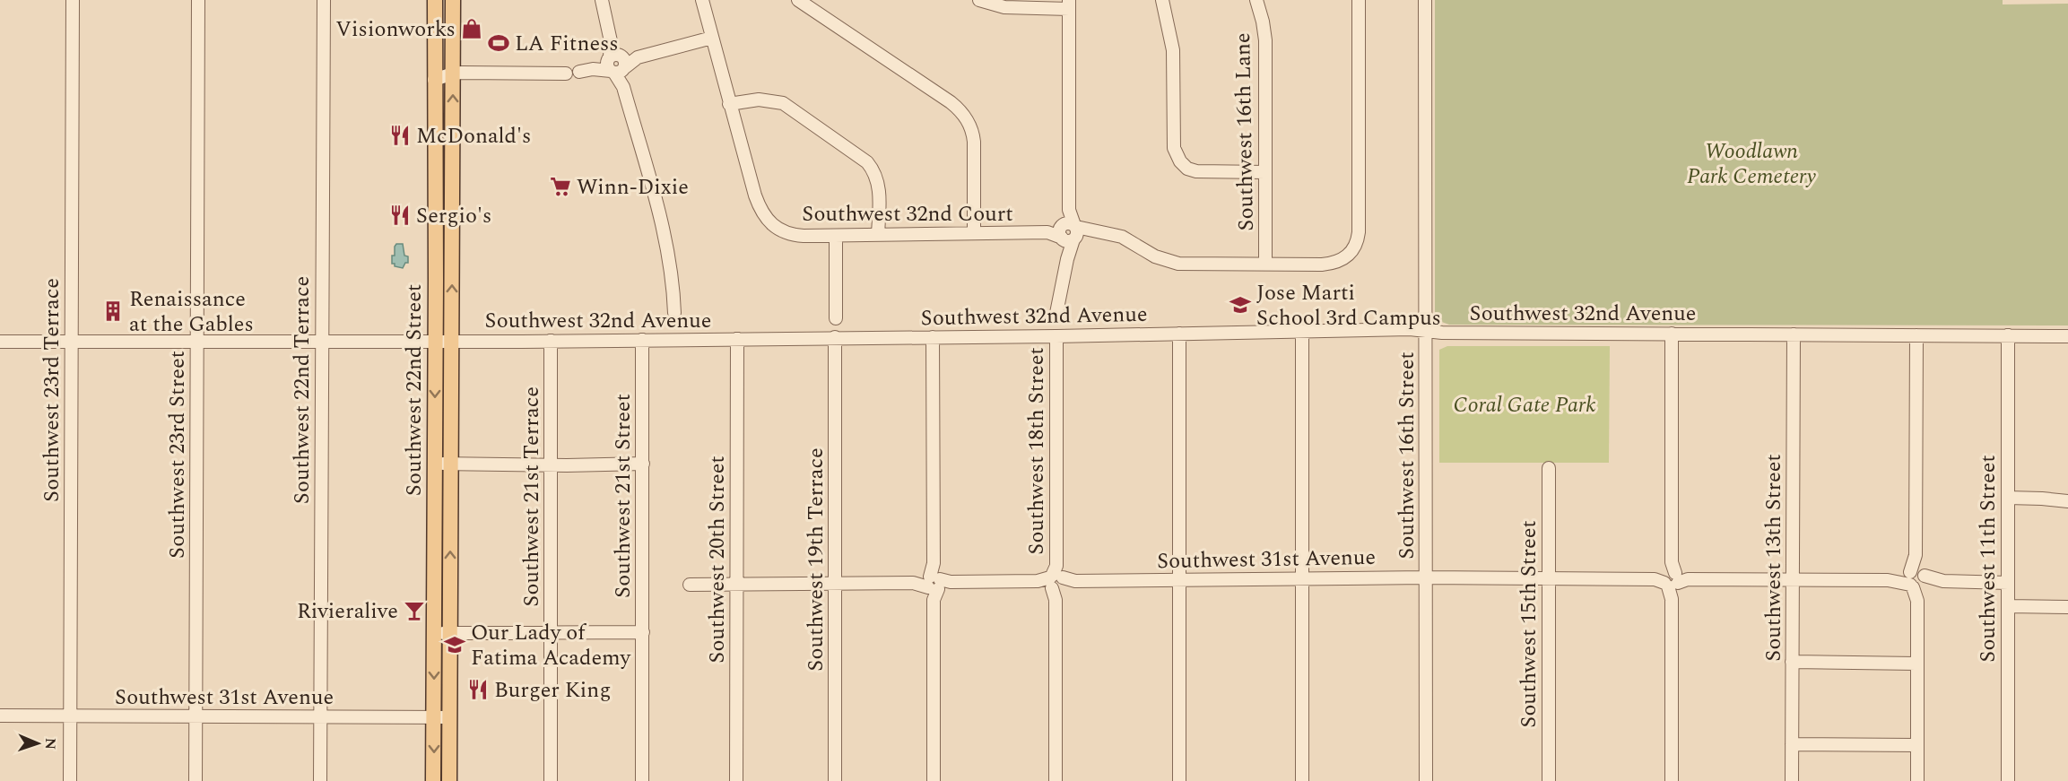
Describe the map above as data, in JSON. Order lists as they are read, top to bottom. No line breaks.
{"streets":{"main road":["Southwest 22nd Street"],"street":["Southwest 16th Lane","Southwest 32nd Court","Southwest 32nd Avenue","Southwest 23rd Terrace","Southwest 22nd Terrace","Southwest 18th Street","Southwest 23rd Street","Southwest 16th Street","Southwest 21st Street","Southwest 21st Terrace","Southwest 13th Street","Southwest 31st Avenue","Southwest 11th Street","Southwest 20th Street","Southwest 19th Terrace","Southwest 15th Street"]},"crossings":[["Southwest 32nd Avenue","Southwest 23rd Terrace"],["Southwest 32nd Avenue","Southwest 22nd Terrace"],["Southwest 32nd Avenue","Southwest 22nd Street"],["Southwest 32nd Avenue","Southwest 18th Street"],["Southwest 32nd Avenue","Southwest 23rd Street"],["Southwest 32nd Avenue","Southwest 16th Street"],["Southwest 32nd Avenue","Southwest 21st Street"],["Southwest 32nd Avenue","Southwest 21st Terrace"],["Southwest 32nd Avenue","Southwest 13th Street"],["Southwest 32nd Avenue","Southwest 11th Street"],["Southwest 32nd Avenue","Southwest 20th Street"],["Southwest 32nd Avenue","Southwest 19th Terrace"],["Southwest 23rd Terrace","Southwest 31st Avenue"],["Southwest 22nd Terrace","Southwest 31st Avenue"],["Southwest 22nd Street","Southwest 31st Avenue"],["Southwest 18th Street","Southwest 31st Avenue"],["Southwest 23rd Street","Southwest 31st Avenue"],["Southwest 16th Street","Southwest 31st Avenue"],["Southwest 13th Street","Southwest 31st Avenue"],["Southwest 31st Avenue","Southwest 11th Street"],["Southwest 31st Avenue","Southwest 20th Street"],["Southwest 31st Avenue","Southwest 19th Terrace"],["Southwest 31st Avenue","Southwest 15th Street"]],"parks":["Woodlawn Park Cemetery","Coral Gate Park"],"places":{"shop":["Visionworks"],"sports":["LA Fitness"],"restaurant":["McDonald's","Sergio's","Burger King"],"supermarket":["Winn-Dixie"],"school or university":["Jose Marti School 3rd Campus","Our Lady of Fatima Academy"],"building":["Renaissance at the Gables"],"bar":["Rivieralive"]},"north":"right"}
